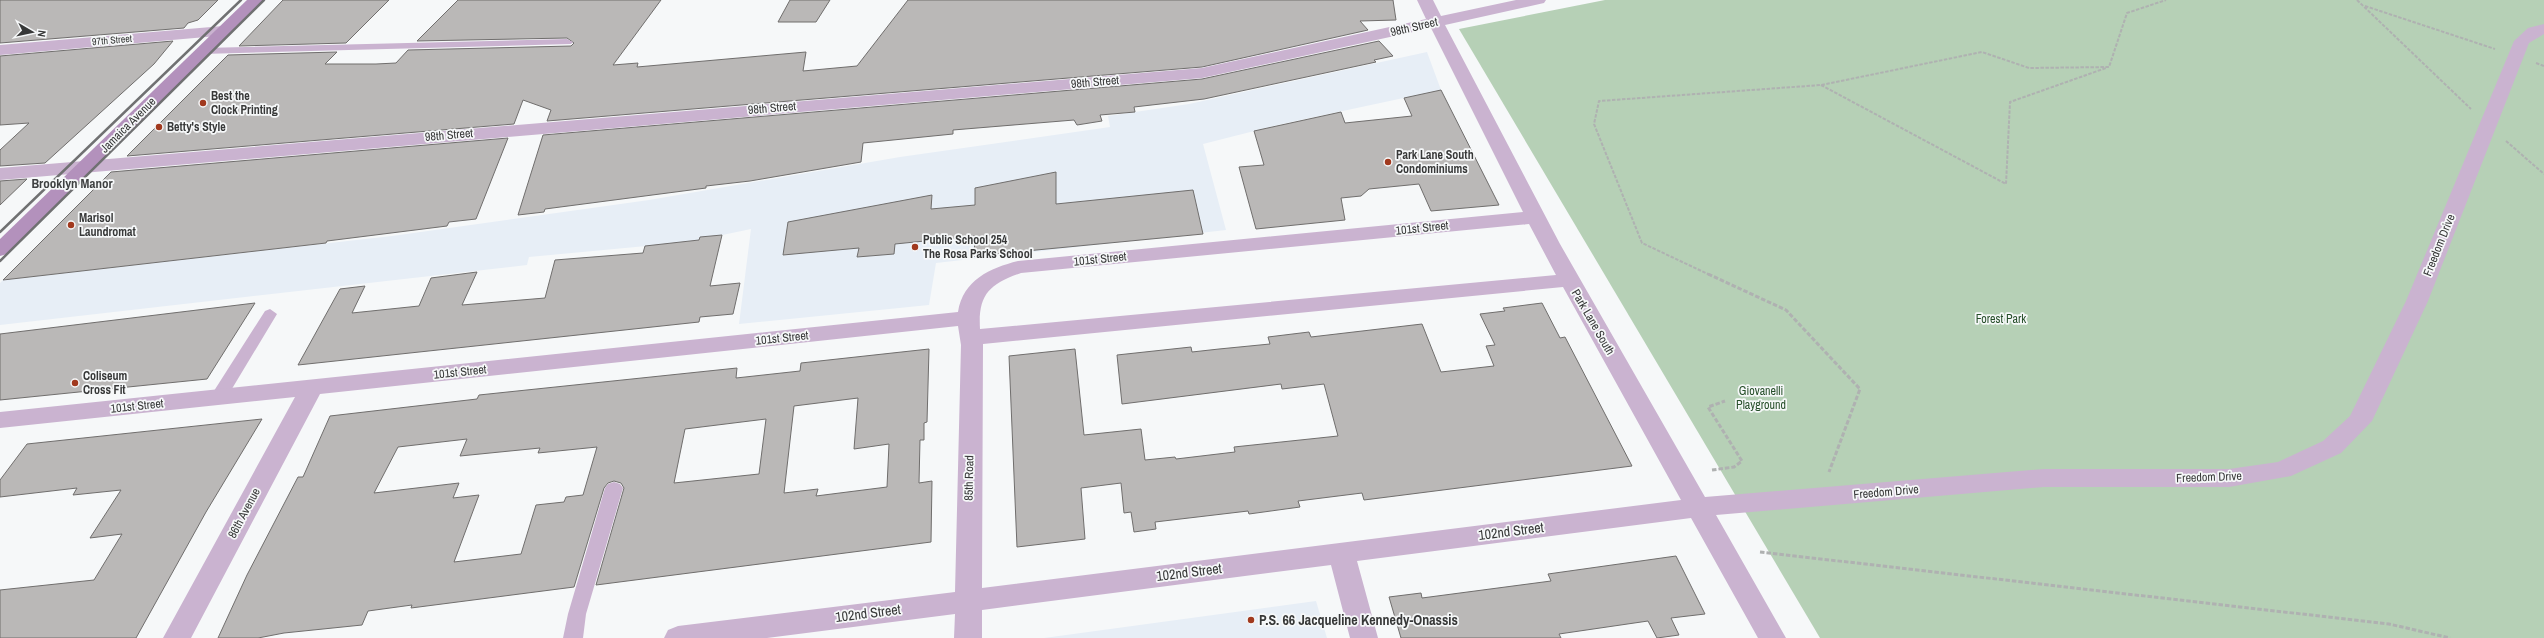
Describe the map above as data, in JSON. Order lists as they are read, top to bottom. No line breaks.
{"streets":{"main road":["Jamaica Avenue"],"street":["98th Street","97th Street","101st Street","Freedom Drive","Park Lane South","85th Road","86th Avenue","102nd Street"]},"crossings":[["98th Street","Jamaica Avenue"],["98th Street","Park Lane South"],["97th Street","Jamaica Avenue"],["101st Street","Park Lane South"],["101st Street","85th Road"],["101st Street","86th Avenue"],["Freedom Drive","Park Lane South"],["Freedom Drive","102nd Street"],["Park Lane South","102nd Street"],["85th Road","102nd Street"]],"districts":["Brooklyn Manor"],"parks":["Forest Park","Giovanelli Playground"],"places":["Best the Clock Printing","Betty's Style","Park Lane South Condominiums","Marisol Laundromat","Public School 254 The Rosa Parks School","Coliseum Cross Fit","P.S. 66 Jacqueline Kennedy-Onassis"],"north":"right"}
